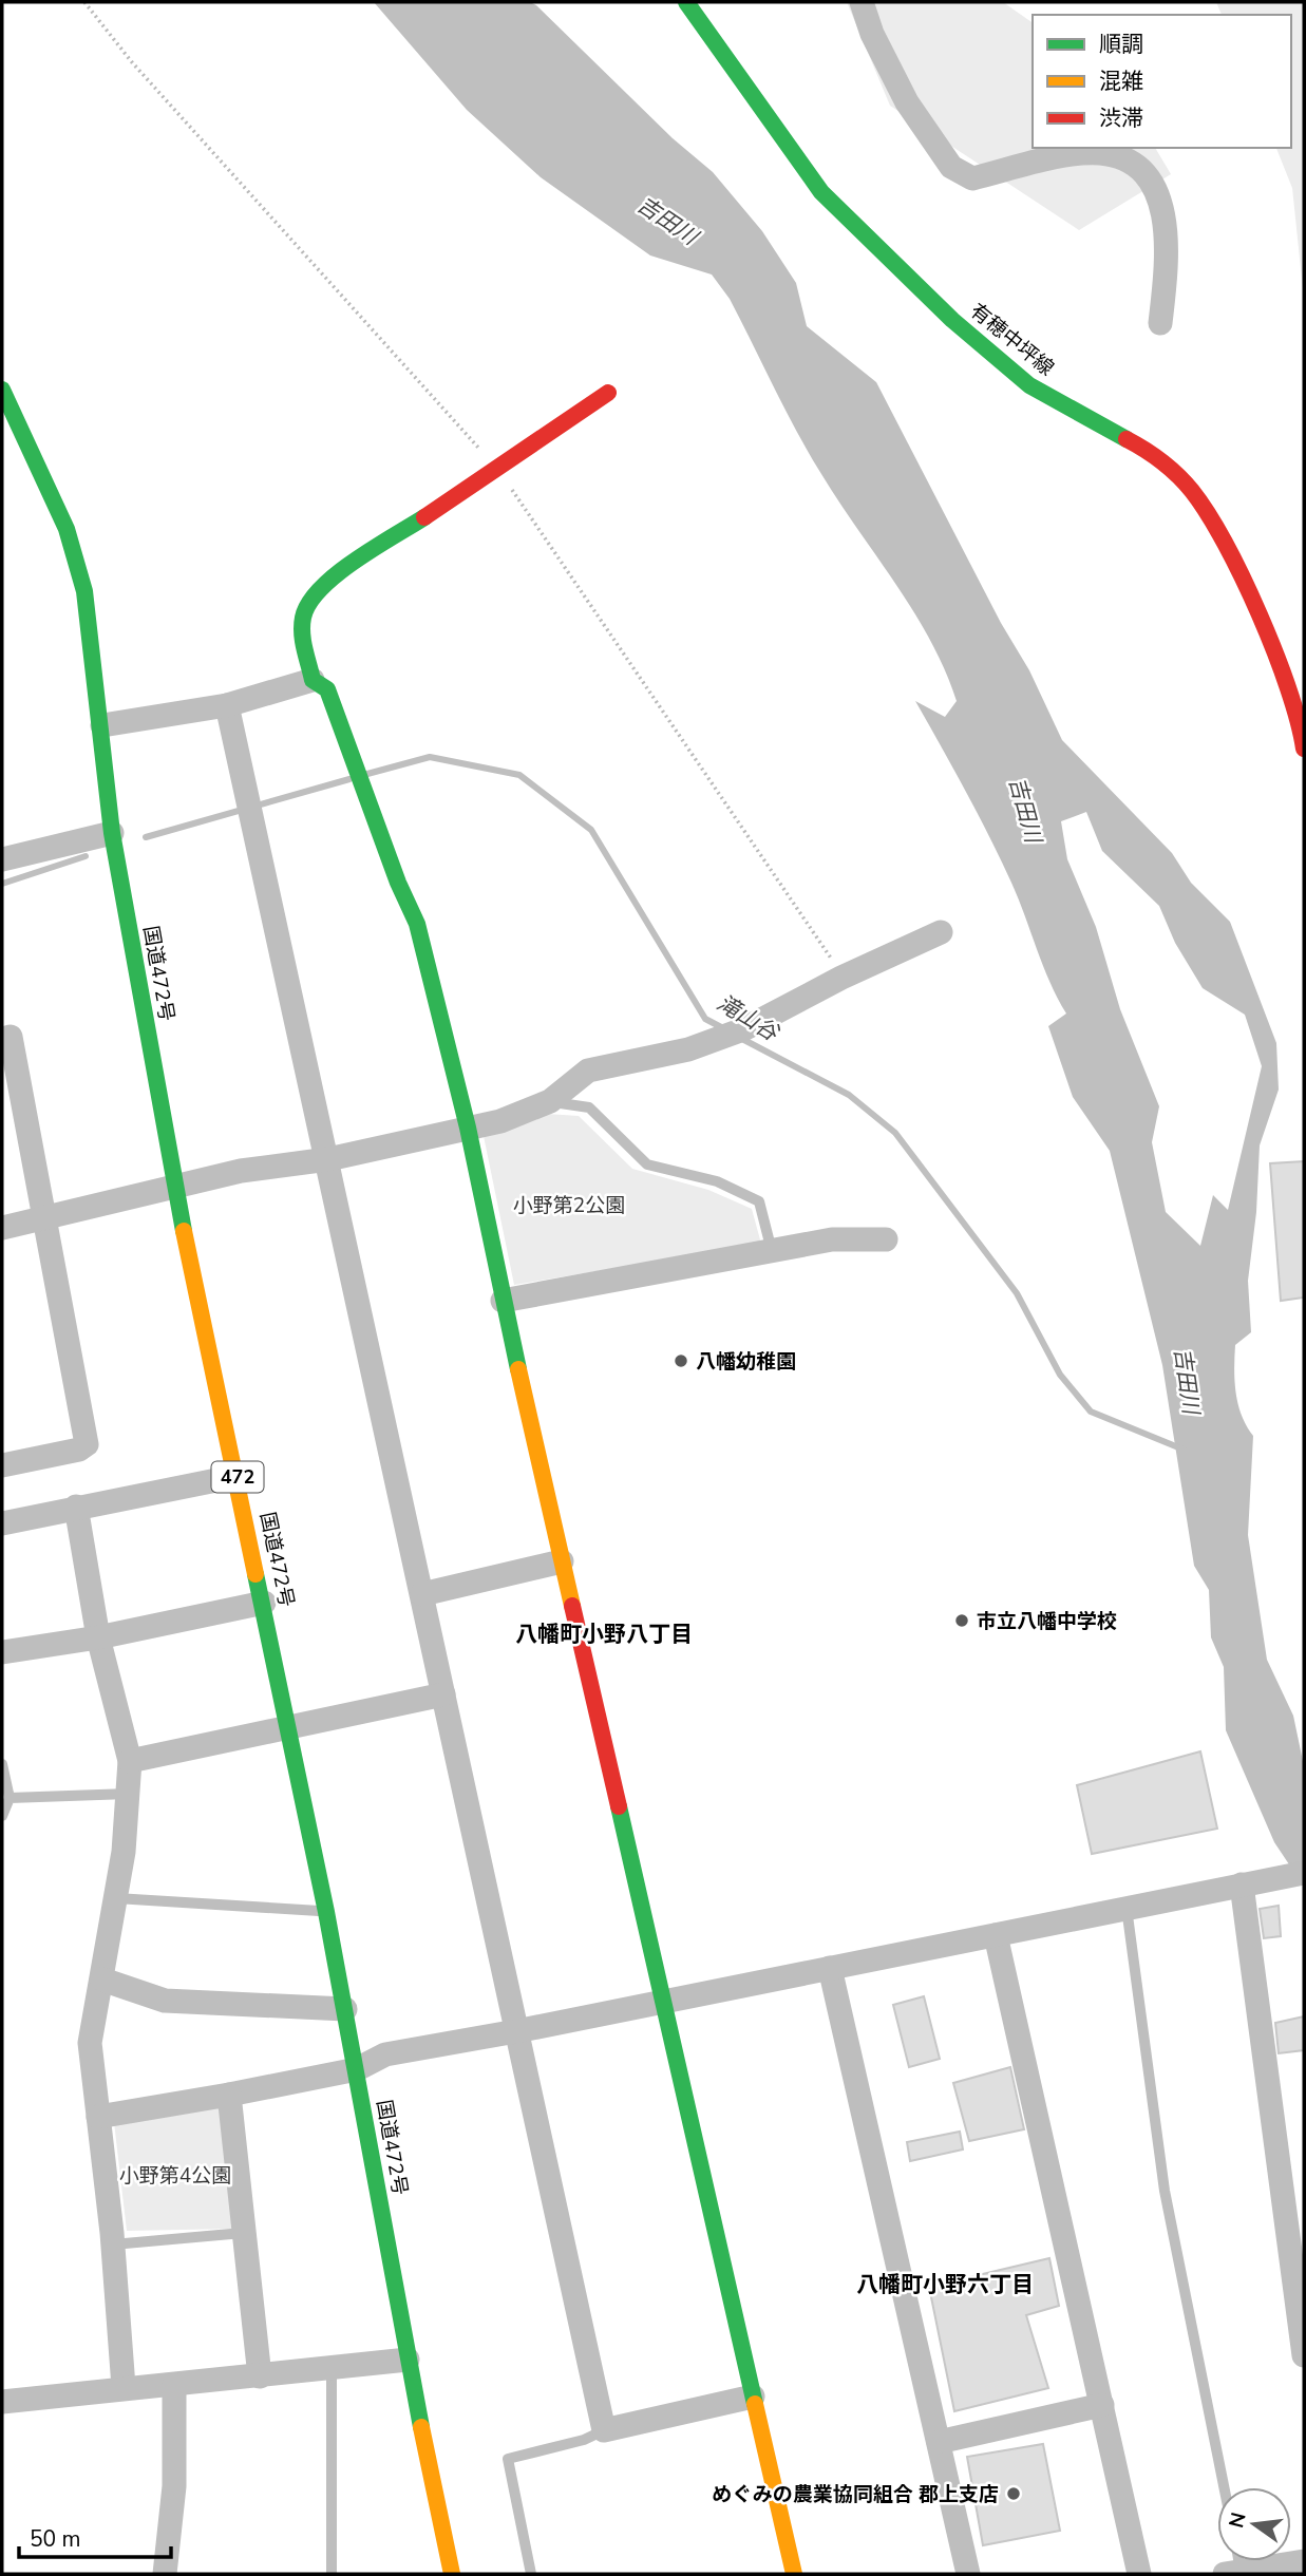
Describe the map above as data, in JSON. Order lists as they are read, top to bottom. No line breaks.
{"streets":{"main road":["有穂中坪線","国道472号","472"]},"districts":["八幡町小野八丁目","八幡町小野六丁目"],"water":["吉田川","滝山谷"],"parks":["小野第2公園","小野第4公園"],"places":["八幡幼稚園","市立八幡中学校","めぐみの農業協同組合 郡上支店"],"legend":["順調","混雑","渋滞"],"scale_bar":"50 m","north":"left"}
